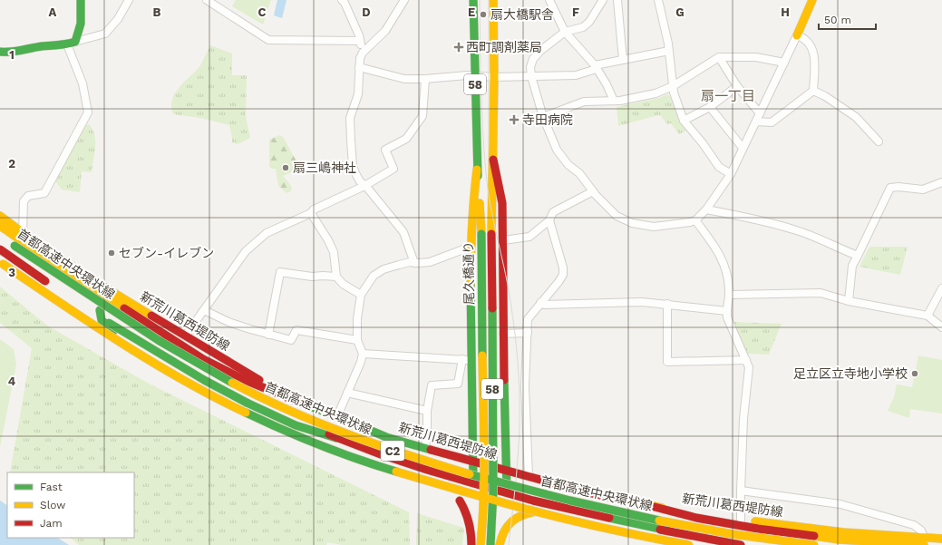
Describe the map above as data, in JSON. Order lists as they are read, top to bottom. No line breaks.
{"streets":{"main road":["58","首都高速中央環状線","尾久橋通り","新荒川葛西堤防線","C2"]},"districts":["扇一丁目"],"places":{"other":["扇大橋駅舎","扇三嶋神社","セブン-イレブン","足立区立寺地小学校"],"health":["西町調剤薬局","寺田病院"]},"legend":["Fast","Slow","Jam"],"scale_bar":"50 m","grid":{"columns":["A","B","C","D","E","F","G","H"],"rows":["1","2","3","4"]}}
